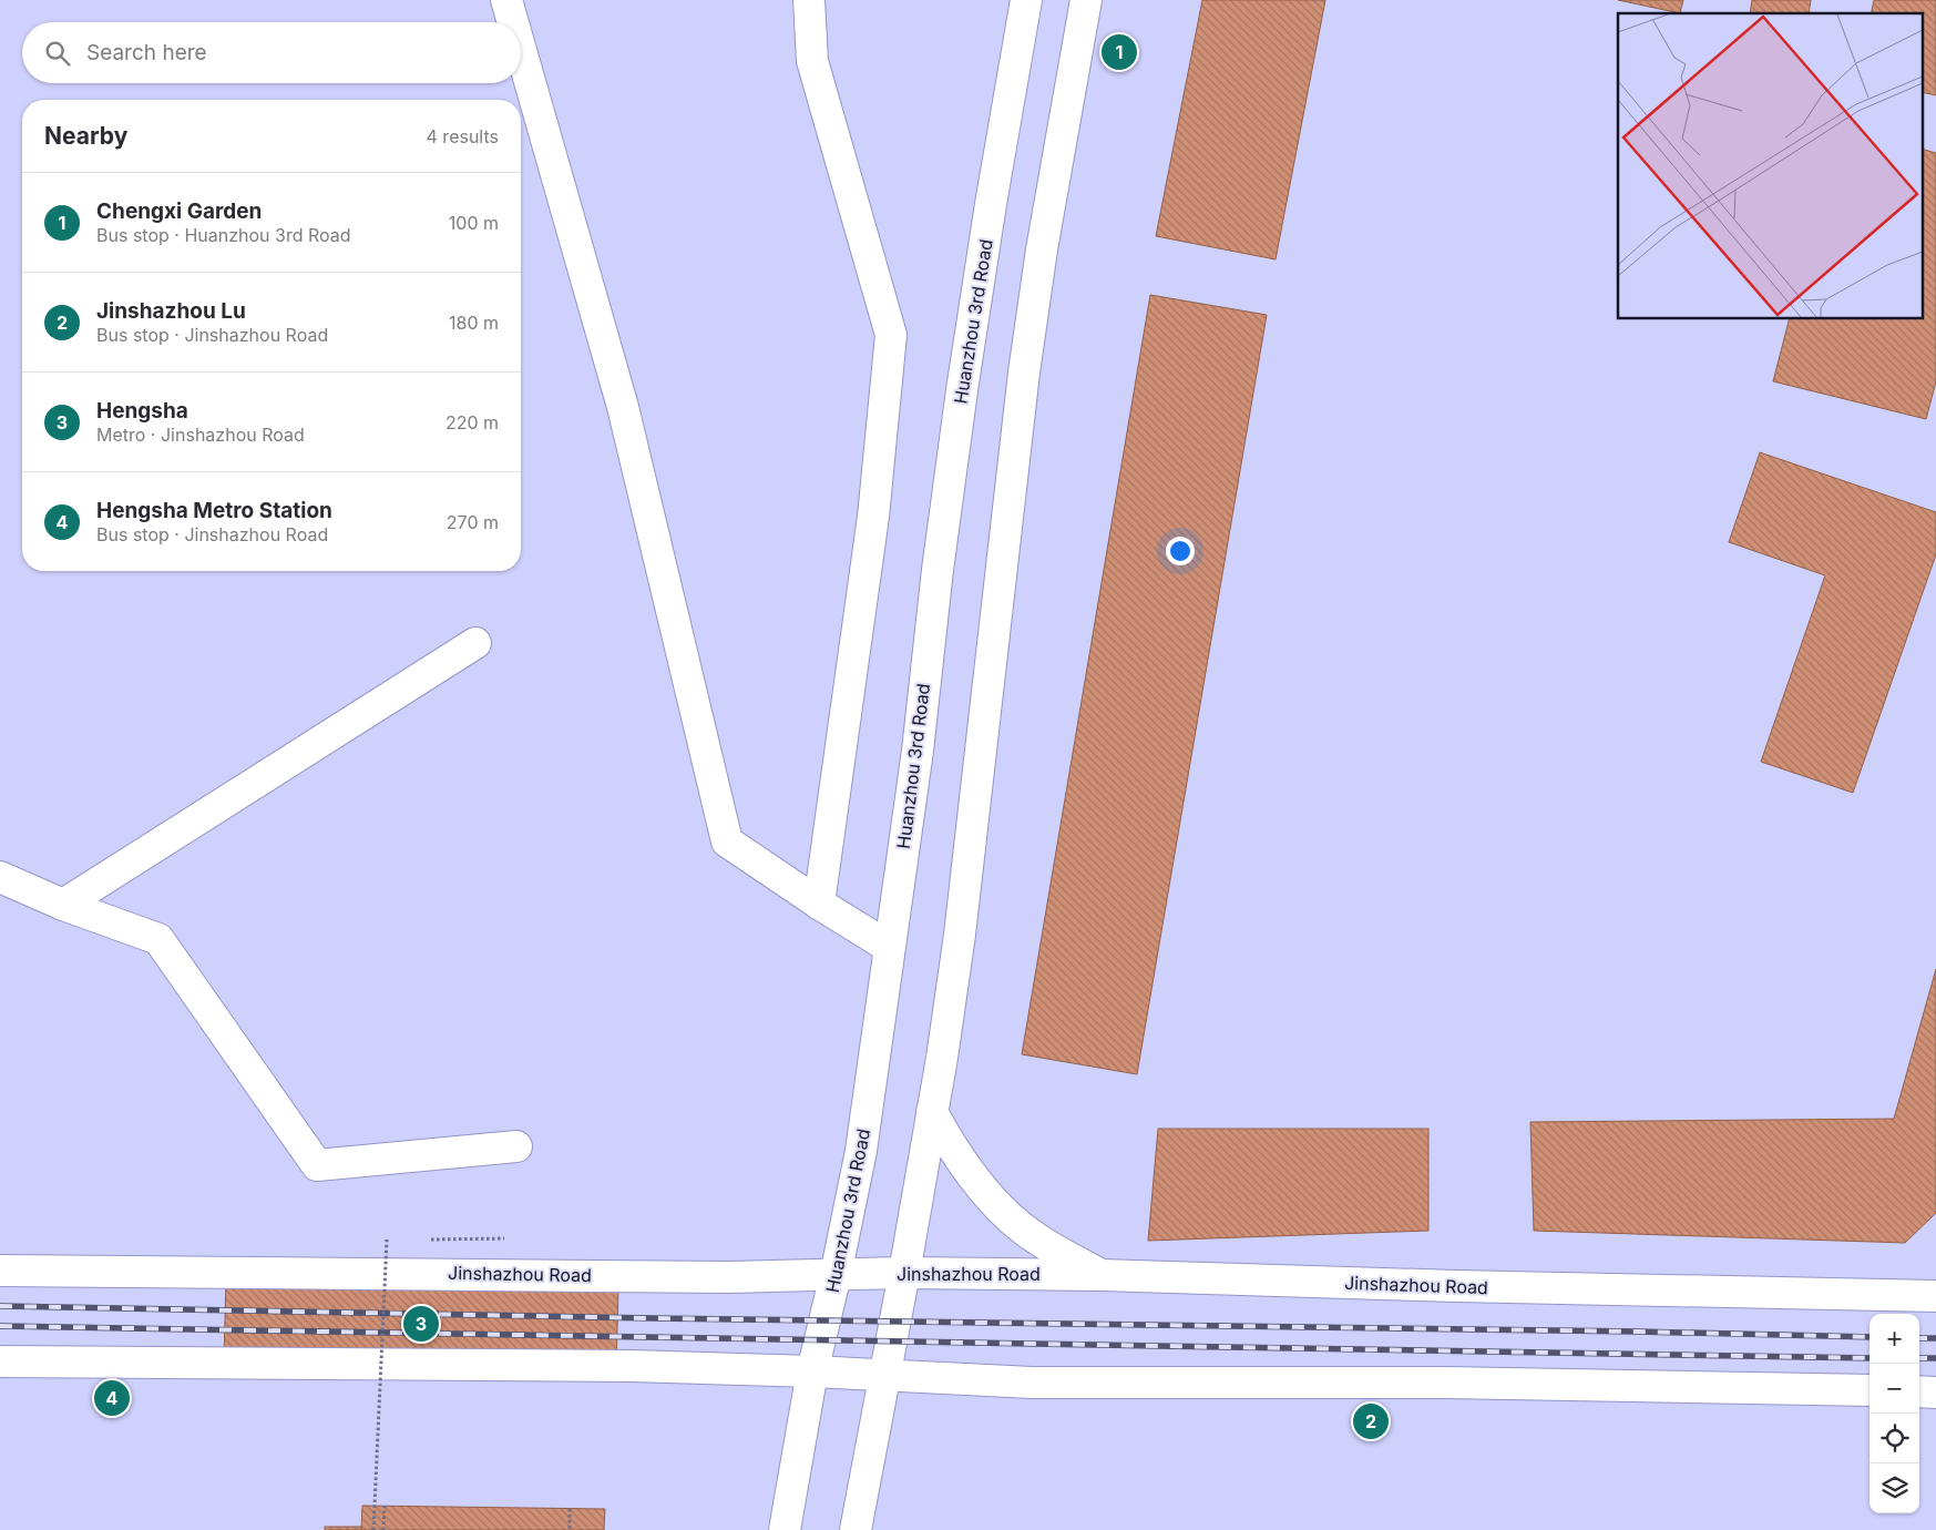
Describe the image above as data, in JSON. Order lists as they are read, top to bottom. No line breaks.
{"streets":{"street":["Huanzhou 3rd Road","Jinshazhou Road"]},"crossings":[["Huanzhou 3rd Road","Jinshazhou Road"]],"page":{"search":"Search here","pins":["1","3","4","2"],"heading":["Nearby","4 results"],"list":[{"mark":"1","name":"Chengxi Garden","note":"Bus stop · Huanzhou 3rd Road","value":"100 m"},{"mark":"2","name":"Jinshazhou Lu","note":"Bus stop · Jinshazhou Road","value":"180 m"},{"mark":"3","name":"Hengsha","note":"Metro · Jinshazhou Road","value":"220 m"},{"mark":"4","name":"Hengsha Metro Station","note":"Bus stop · Jinshazhou Road","value":"270 m"}],"map_buttons":["+","−"]}}
